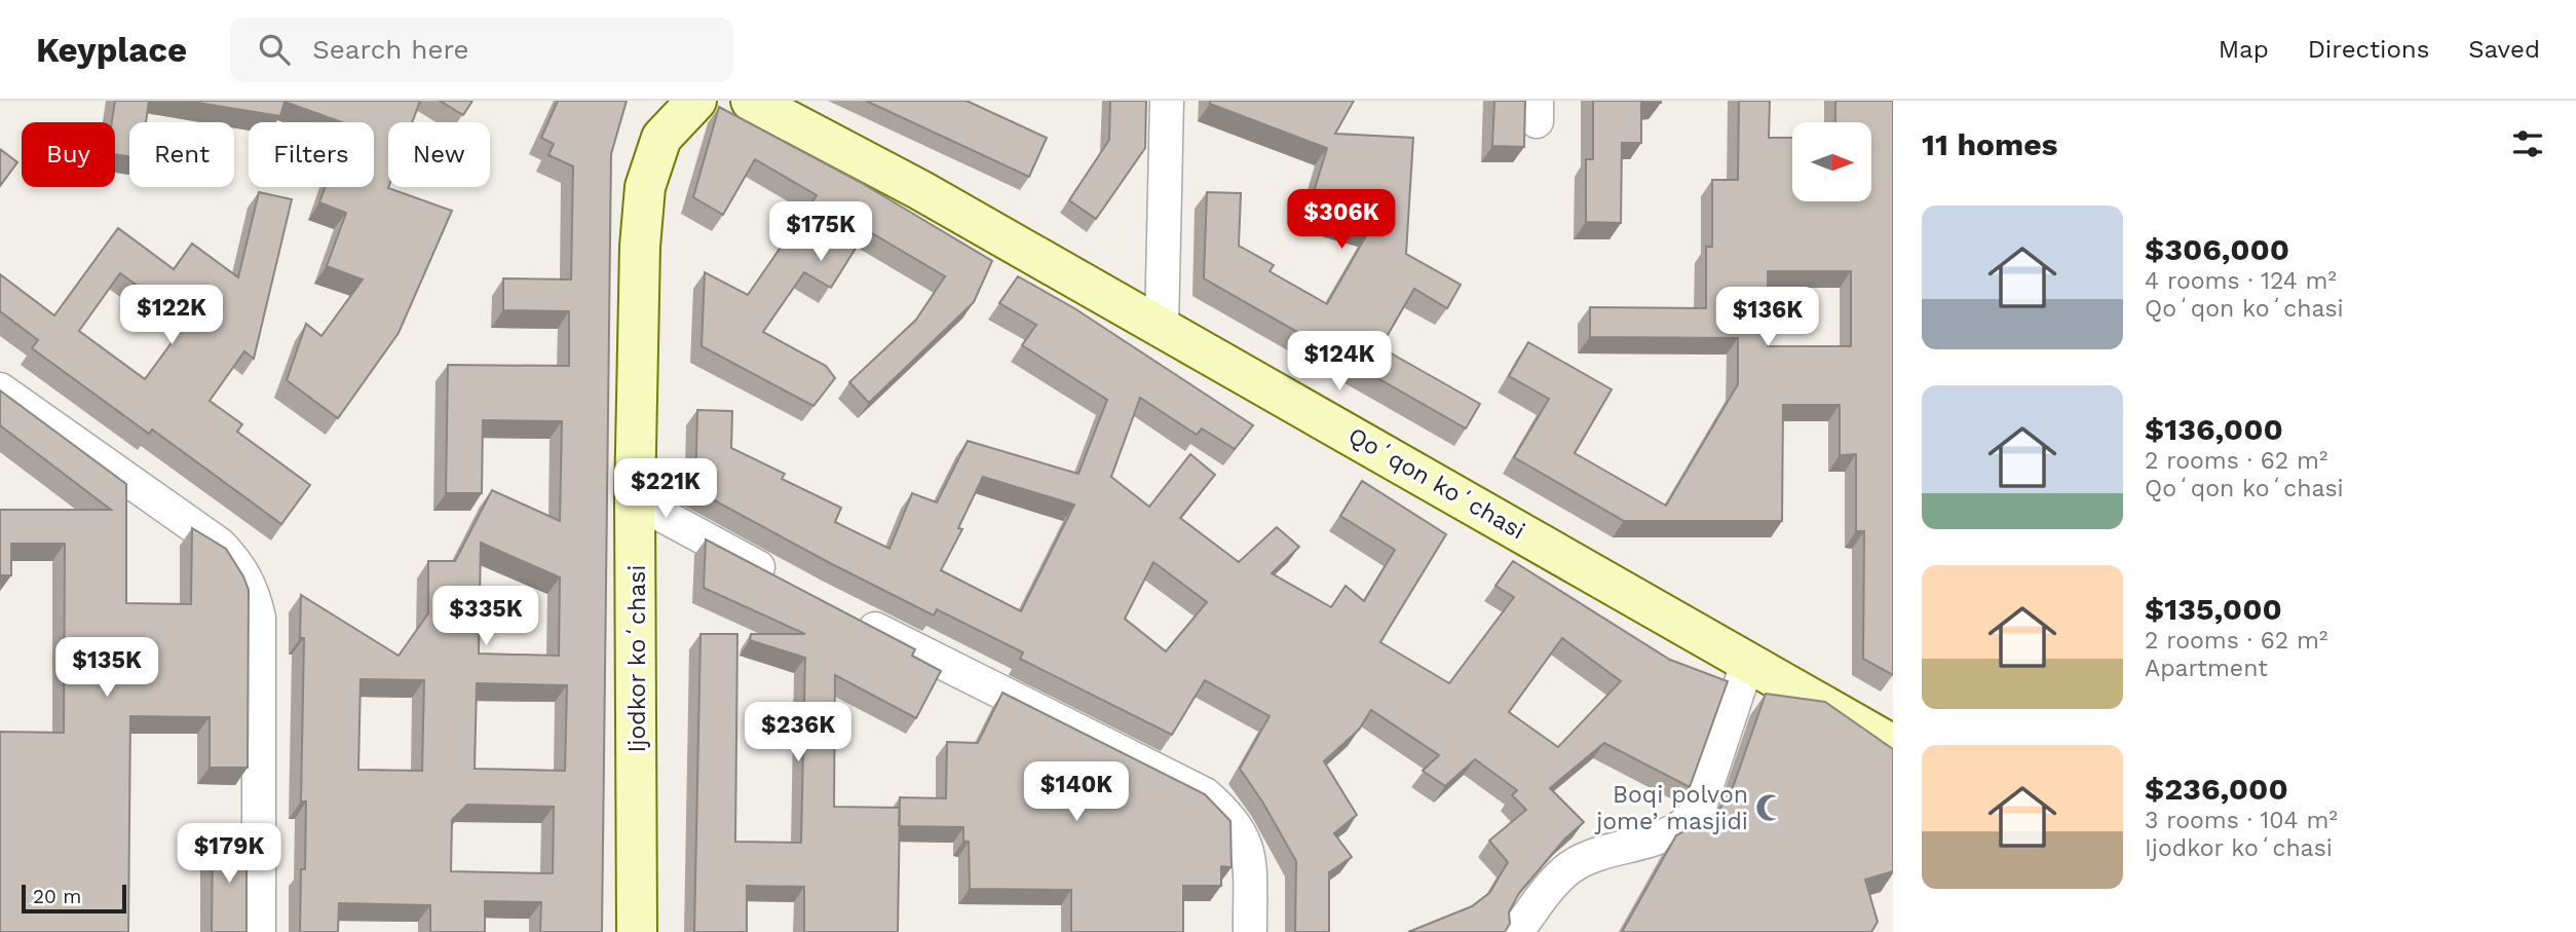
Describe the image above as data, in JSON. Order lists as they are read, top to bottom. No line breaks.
{"streets":{"main road":["Qoʻqon koʻchasi","Ijodkor koʻchasi"]},"places":{"mosque":["Boqi polvon jome’ masjidi"]},"scale_bar":"20 m","north":"right","page":{"header":"Keyplace","search":"Search here","nav":["Map","Directions","Saved"],"heading":"11 homes","chip":["Buy","Rent","Filters","New"],"list":[{"name":"$306,000","note":"4 rooms · 124 m² · Qoʻqon koʻchasi"},{"name":"$136,000","note":"2 rooms · 62 m² · Qoʻqon koʻchasi"},{"name":"$135,000","note":"2 rooms · 62 m² · Apartment"},{"name":"$236,000","note":"3 rooms · 104 m² · Ijodkor koʻchasi"}],"price":["$306K","$175K","$122K","$136K","$124K","$221K","$335K","$135K","$236K","$140K","$179K"],"scale":"20 m"}}
